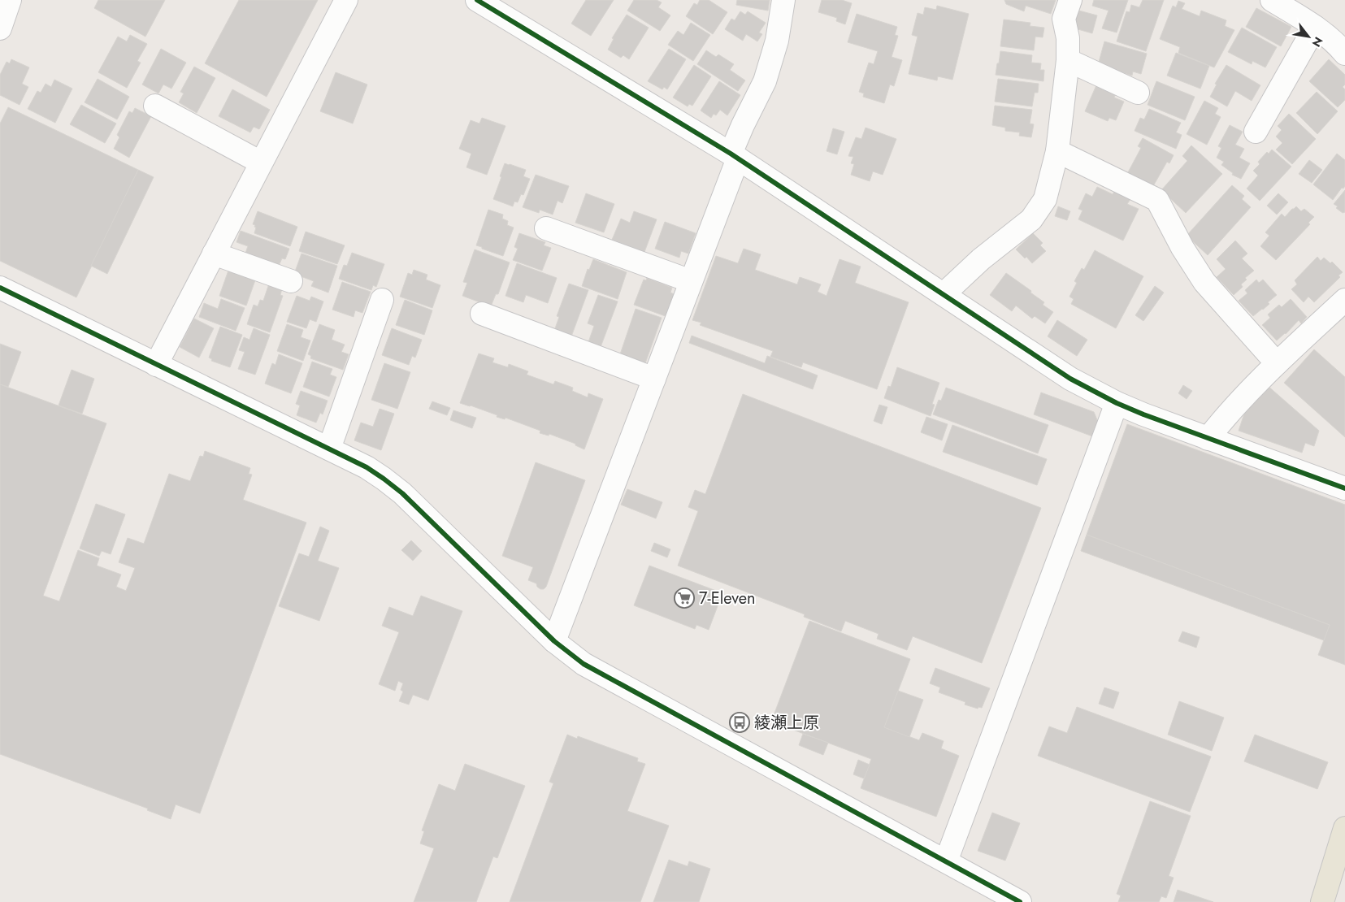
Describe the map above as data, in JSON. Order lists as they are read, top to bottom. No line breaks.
{"places":{"supermarket":["7-Eleven"],"bus stop":["綾瀬上原"]},"north":"bottom right"}
